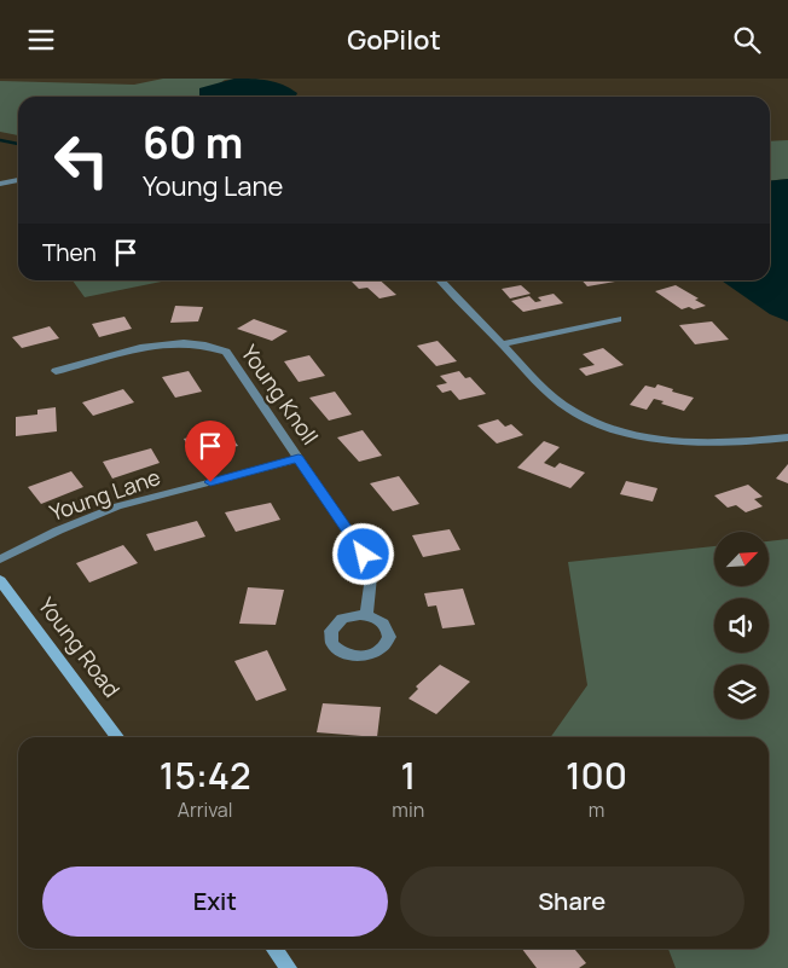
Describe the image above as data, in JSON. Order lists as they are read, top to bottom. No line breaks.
{"streets":{"street":["Young Knoll","Young Lane","Young Road"]},"crossings":[["Young Knoll","Young Lane"]],"north":"top right","page":{"header":"GoPilot","turn":["60 m","Young Lane"],"then":"Then","eta":["15:42","Arrival","1","min","100","m"],"buttons":["Exit","Share"]}}
